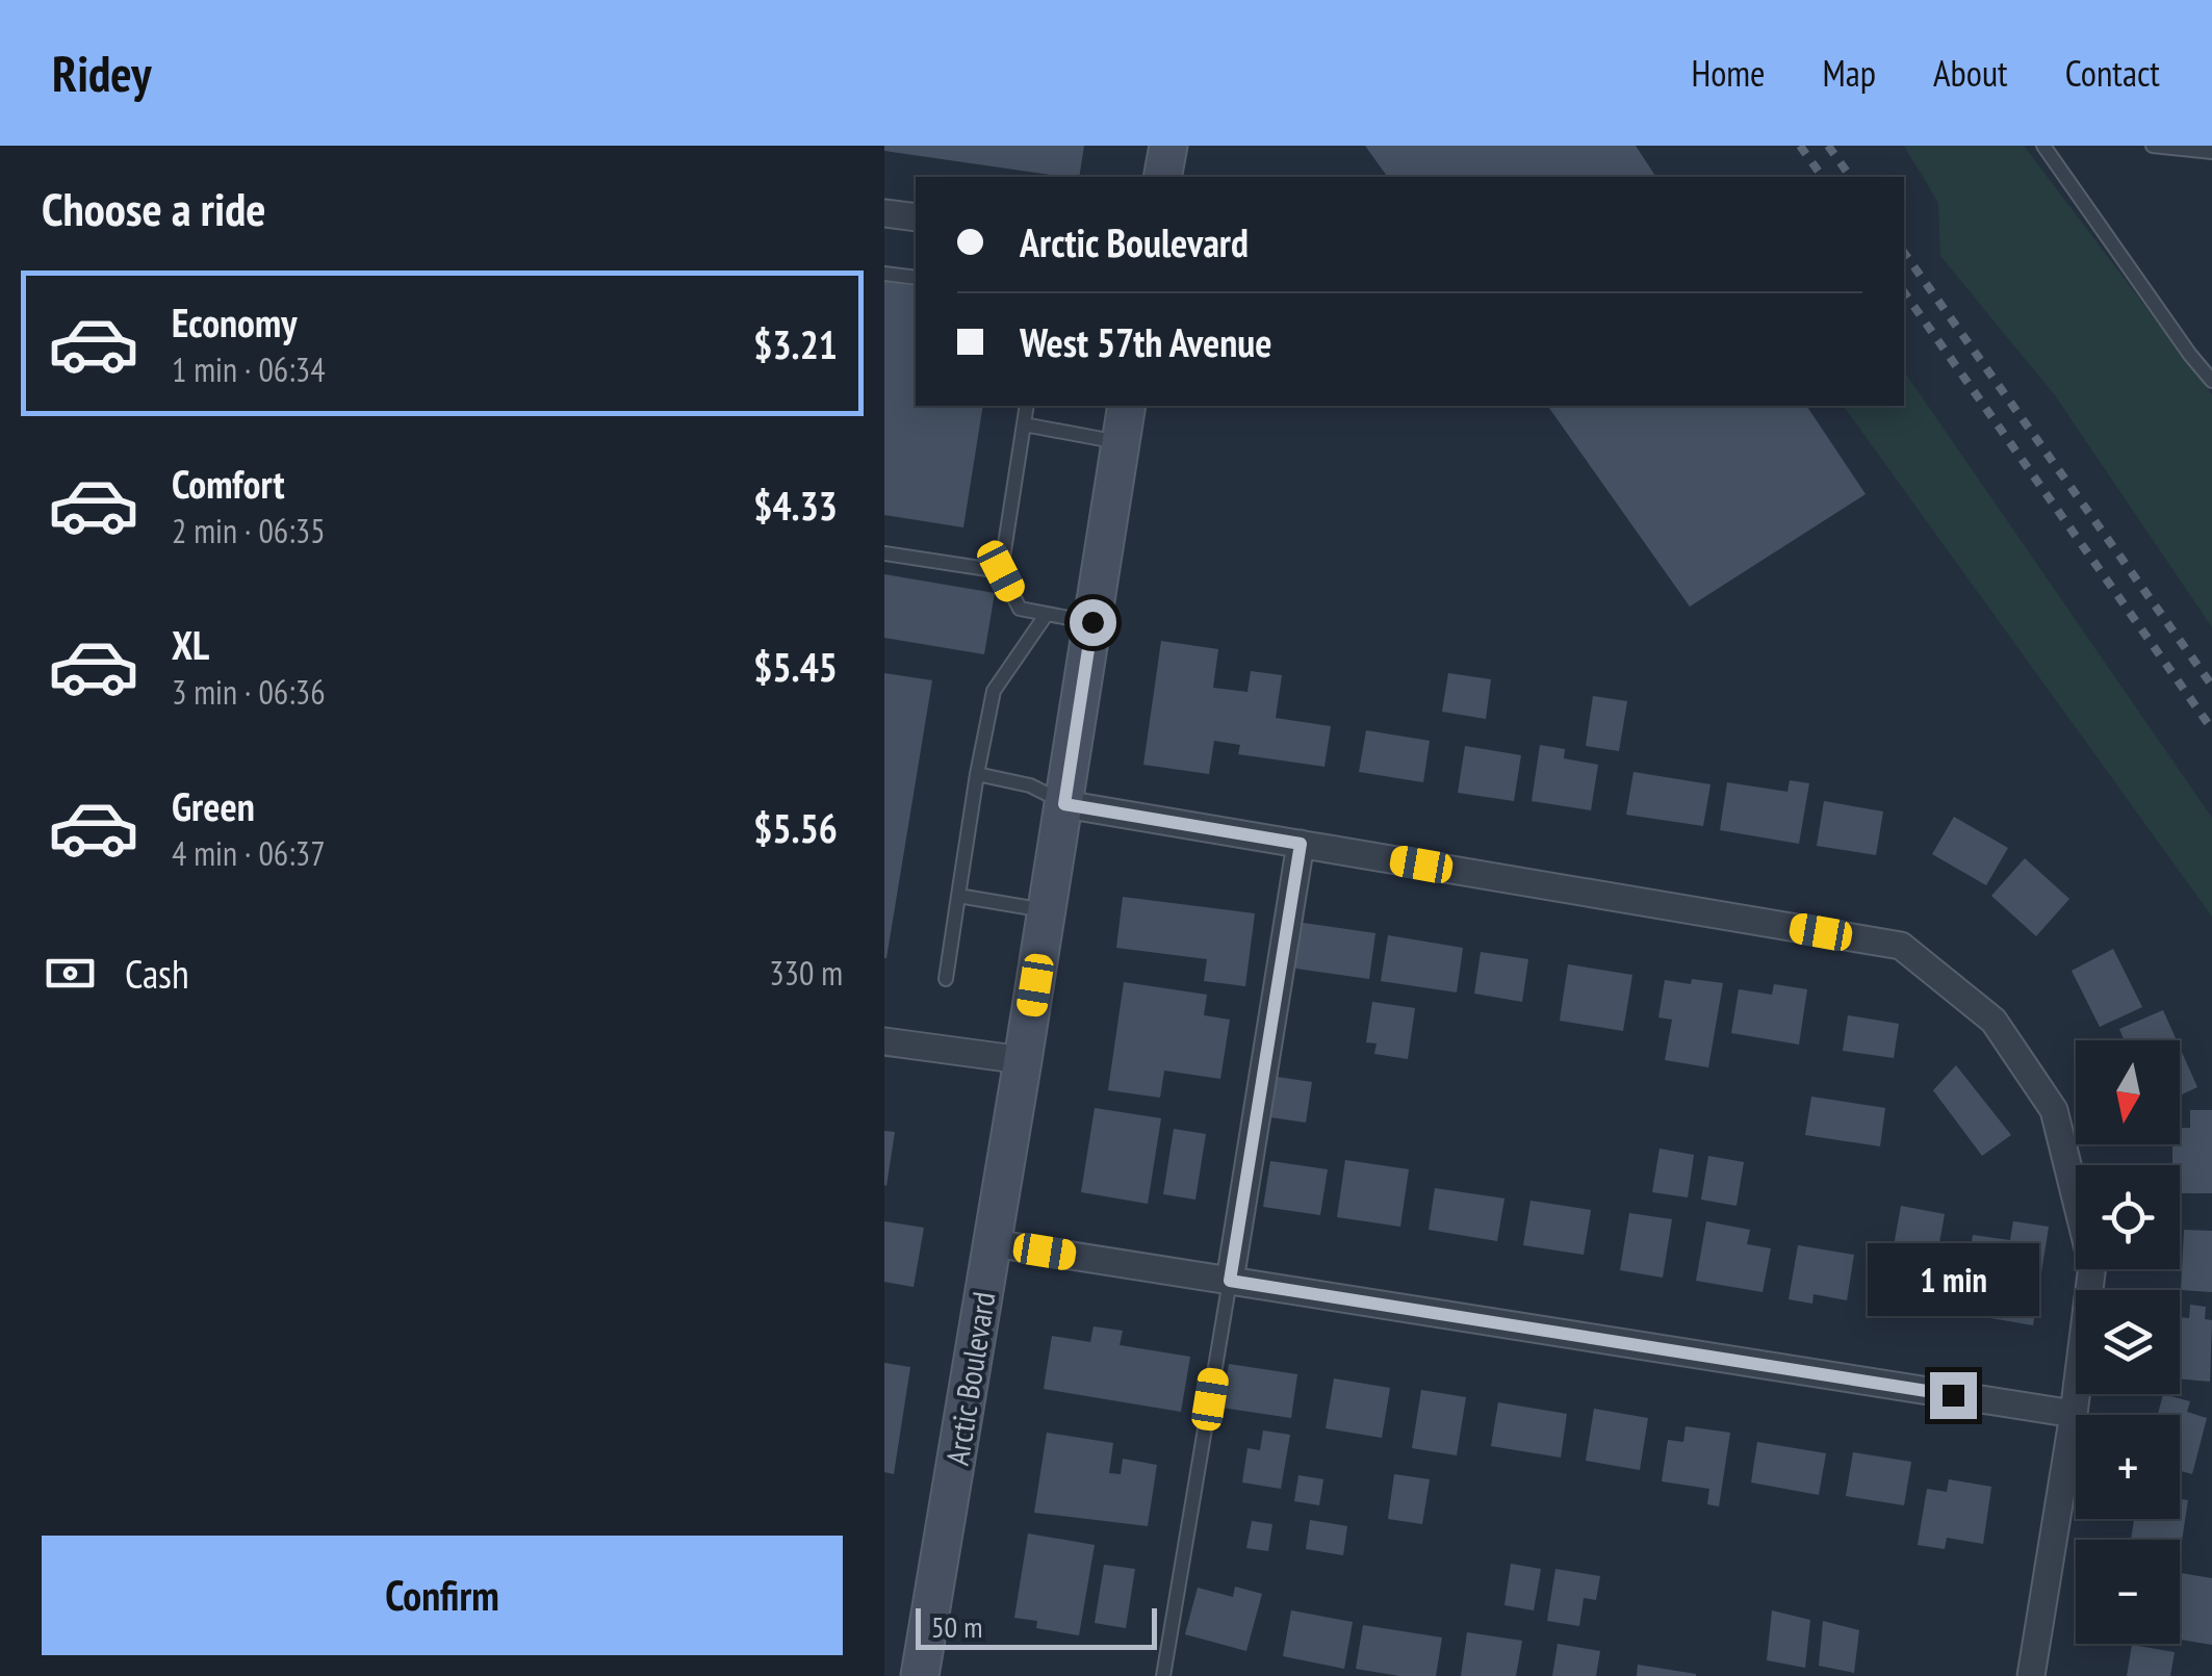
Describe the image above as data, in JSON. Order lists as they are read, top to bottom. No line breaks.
{"streets":{"main road":["Arctic Boulevard"]},"scale_bar":"50 m","north":"bottom","page":{"header":"Ridey","nav":["Home","Map","About","Contact"],"heading":"Choose a ride","banner":["Arctic Boulevard","West 57th Avenue"],"list":[{"name":"Economy","note":"1 min · 06:34","value":"$3.21"},{"name":"Comfort","note":"2 min · 06:35","value":"$4.33"},{"name":"XL","note":"3 min · 06:36","value":"$5.45"},{"name":"Green","note":"4 min · 06:37","value":"$5.56"}],"pay":["Cash","330 m"],"map_buttons":["+","−"],"bubble":"1 min","buttons":"Confirm","scale":"50 m"}}
